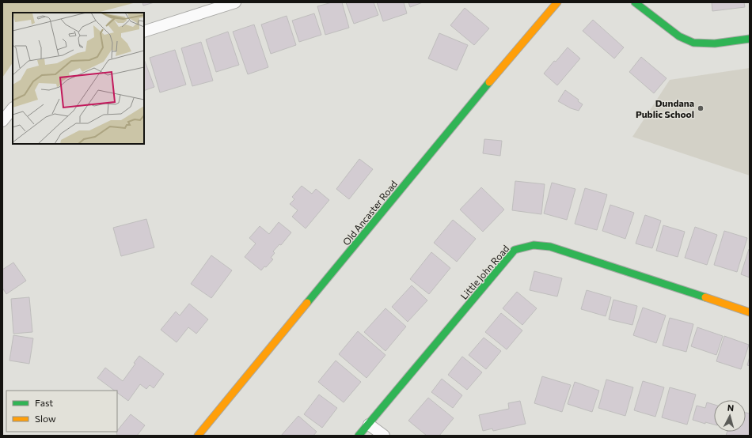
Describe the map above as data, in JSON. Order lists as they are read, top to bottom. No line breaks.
{"streets":{"street":["Old Ancaster Road","Little John Road"]},"places":["Dundana Public School"],"legend":["Fast","Slow"],"north":"top"}
